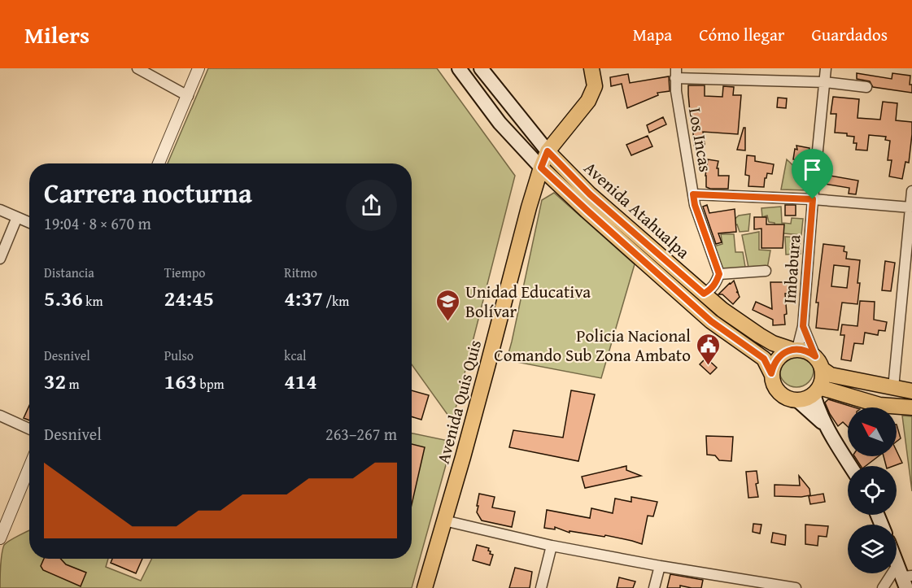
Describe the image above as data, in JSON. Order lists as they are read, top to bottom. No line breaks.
{"streets":{"main road":["Avenida Atahualpa","Avenida Quis Quis"],"street":["Los Incas","Imbabura"]},"crossings":[["Avenida Atahualpa","Imbabura"],["Avenida Atahualpa","Avenida Quis Quis"]],"places":{"school or university":["Unidad Educativa Bolívar"],"public building":["Policia Nacional Comando Sub Zona Ambato"]},"north":"top left","page":{"header":"Milers","nav":["Mapa","Cómo llegar","Guardados"],"heading":["Carrera nocturna","19:04 · 8 × 670 m"],"stats":[["Distancia","5.36 km"],["Tiempo","24:45"],["Ritmo","4:37 /km"],["Desnivel","32 m"],["Pulso","163 bpm"],["kcal","414"]],"chart":["Desnivel","263–267 m"]}}
